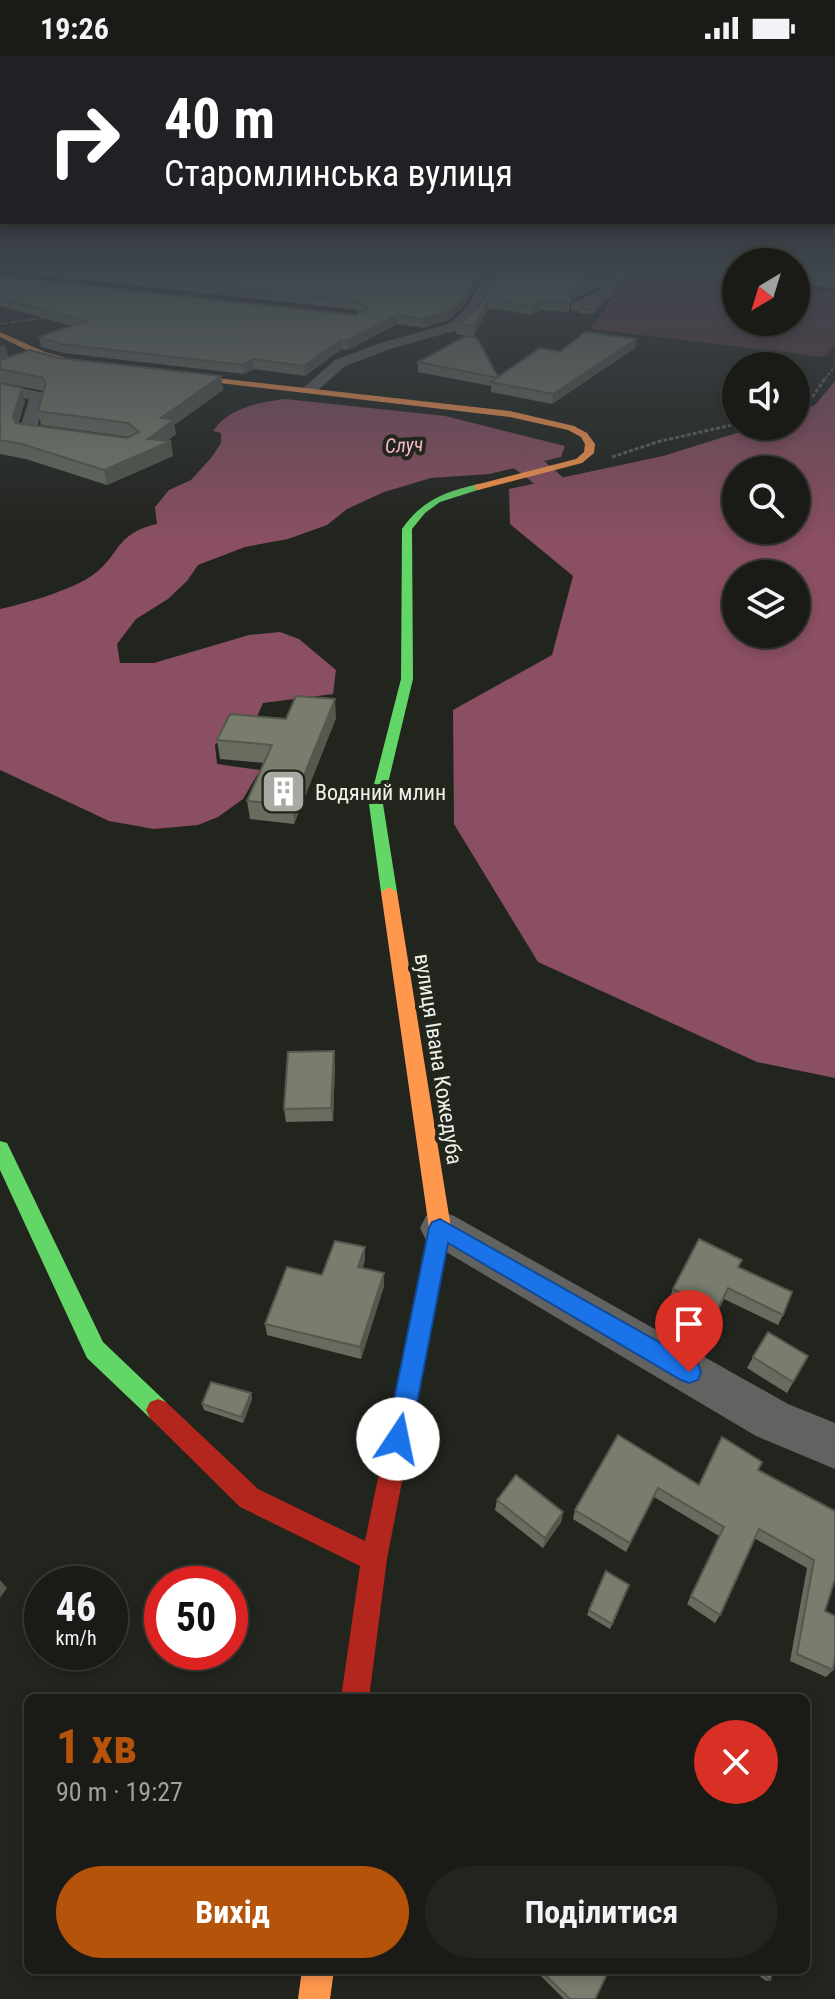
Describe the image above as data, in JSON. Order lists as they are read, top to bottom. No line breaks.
{"streets":{"main road":["вулиця Івана Кожедуба"]},"water":["Случ"],"places":{"building":["Водяний млин"]},"north":"bottom left","page":{"status":"19:26","turn":["40 m","Старомлинська вулиця"],"speed":"46 km/h","limit":"50","heading":["1 хв","90 m · 19:27"],"buttons":["Вихід","Поділитися"]}}
